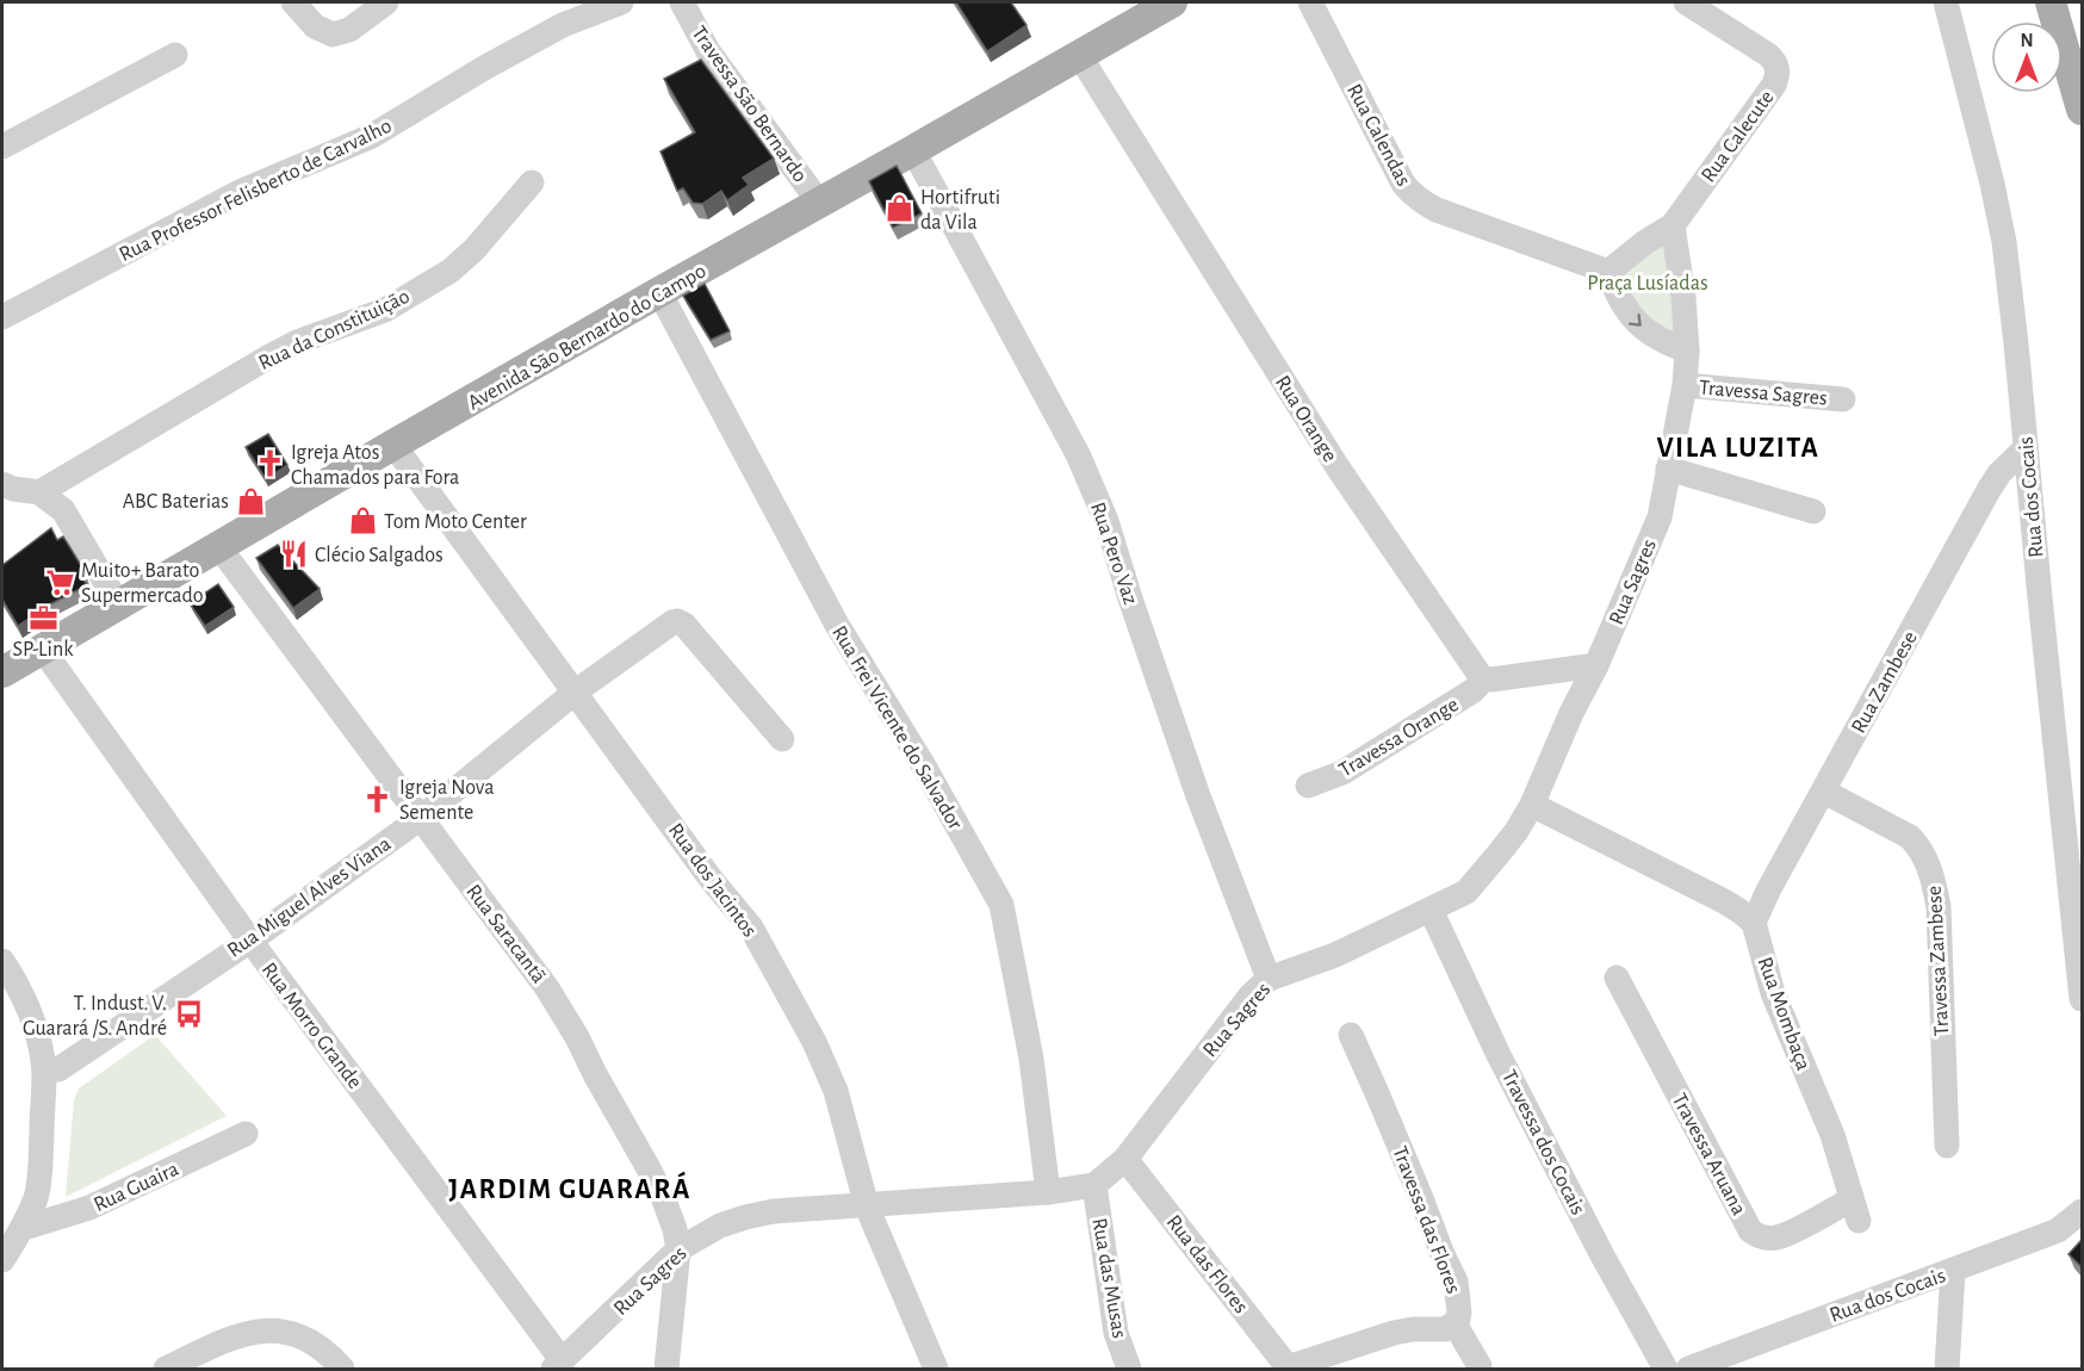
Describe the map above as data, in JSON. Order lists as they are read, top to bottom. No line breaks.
{"streets":{"main road":["Avenida São Bernardo do Campo"],"street":["Travessa São Bernardo","Rua Calendas","Rua Calecute","Rua Professor Felisberto de Carvalho","Rua da Constituição","Travessa Sagres","Rua Orange","Rua dos Cocais","Rua Pero Vaz","Rua Sagres","Rua Zambese","Rua Frei Vicente do Salvador","Travessa Orange","Rua dos Jacintos","Rua Miguel Alves Viana","Rua Saracantã","Travessa Zambese","Rua Mombaça","Rua Morro Grande","Travessa dos Cocais","Travessa Aruana","Rua Guaira","Travessa das Flores","Rua das Flores","Rua das Musas"]},"crossings":[["Travessa São Bernardo","Avenida São Bernardo do Campo"],["Avenida São Bernardo do Campo","Rua Orange"],["Avenida São Bernardo do Campo","Rua Pero Vaz"],["Avenida São Bernardo do Campo","Rua Frei Vicente do Salvador"],["Avenida São Bernardo do Campo","Rua dos Jacintos"],["Avenida São Bernardo do Campo","Rua Saracantã"],["Avenida São Bernardo do Campo","Rua Morro Grande"],["Travessa Sagres","Rua Sagres"],["Rua Orange","Travessa Orange"],["Rua dos Cocais","Rua Zambese"],["Rua Pero Vaz","Rua Sagres"],["Rua Sagres","Rua Frei Vicente do Salvador"],["Rua Sagres","Rua dos Jacintos"],["Rua Sagres","Rua Saracantã"],["Rua Sagres","Rua Morro Grande"],["Rua Sagres","Travessa dos Cocais"],["Rua Sagres","Rua das Flores"],["Rua Sagres","Rua das Musas"],["Rua Zambese","Travessa Zambese"],["Rua Zambese","Rua Mombaça"],["Rua dos Jacintos","Rua Miguel Alves Viana"],["Rua Miguel Alves Viana","Rua Saracantã"],["Rua Miguel Alves Viana","Rua Morro Grande"],["Rua Mombaça","Travessa Aruana"],["Travessa das Flores","Rua das Flores"]],"districts":["VILA LUZITA","JARDIM GUARARÁ"],"parks":["Praça Lusíadas"],"places":{"shop":["Hortifruti da Vila","ABC Baterias","Tom Moto Center"],"church":["Igreja Atos Chamados para Fora","Igreja Nova Semente"],"restaurant":["Clécio Salgados"],"supermarket":["Muito+ Barato Supermercado"],"office":["SP-Link"],"bus stop":["T. Indust. V. Guarará /S. André"]},"north":"top"}
